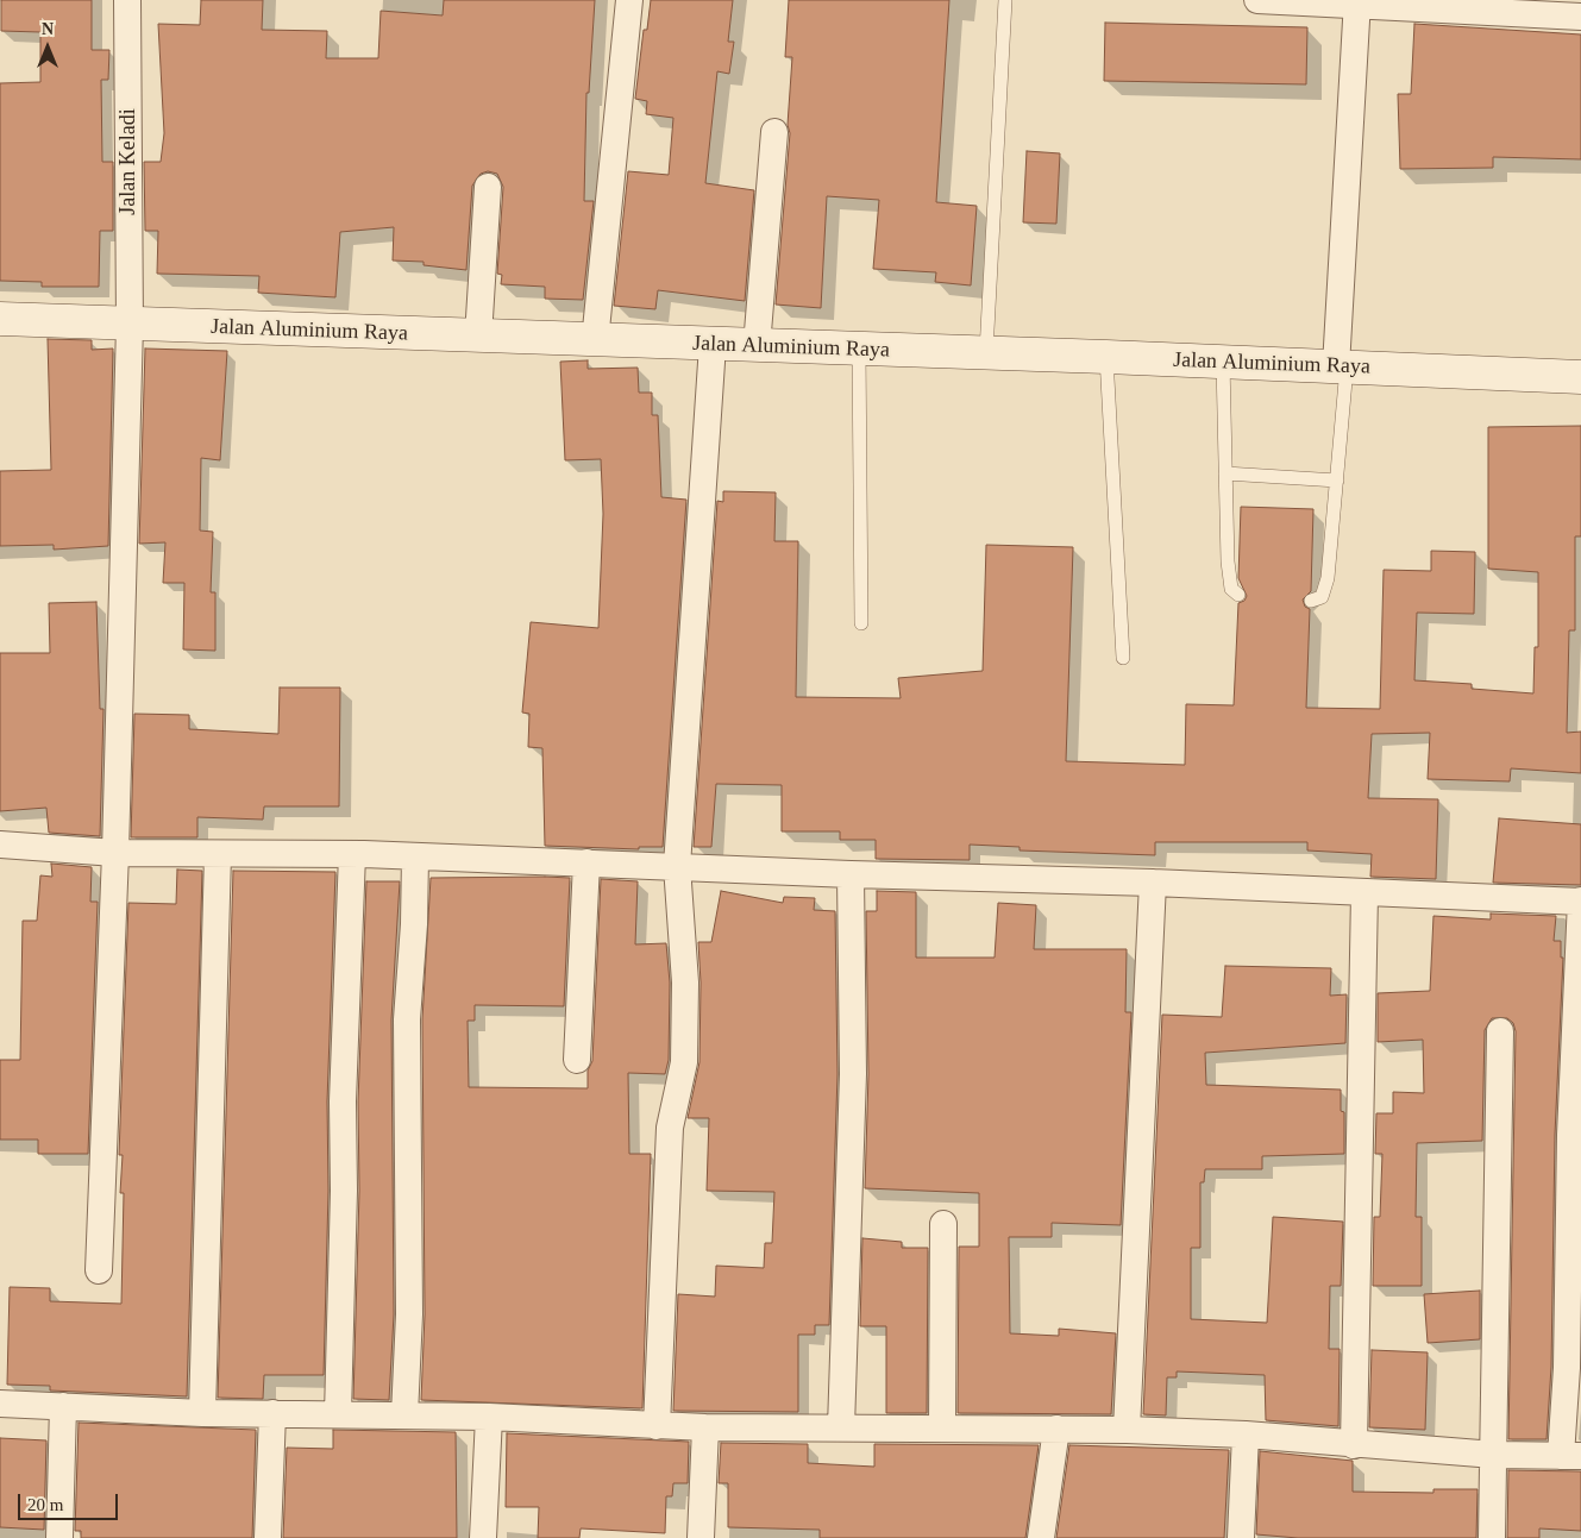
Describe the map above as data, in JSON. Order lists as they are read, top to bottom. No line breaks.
{"streets":{"main road":["Jalan Aluminium Raya"],"street":["Jalan Keladi"]},"crossings":[["Jalan Keladi","Jalan Aluminium Raya"]],"scale_bar":"20 m","north":"top"}
